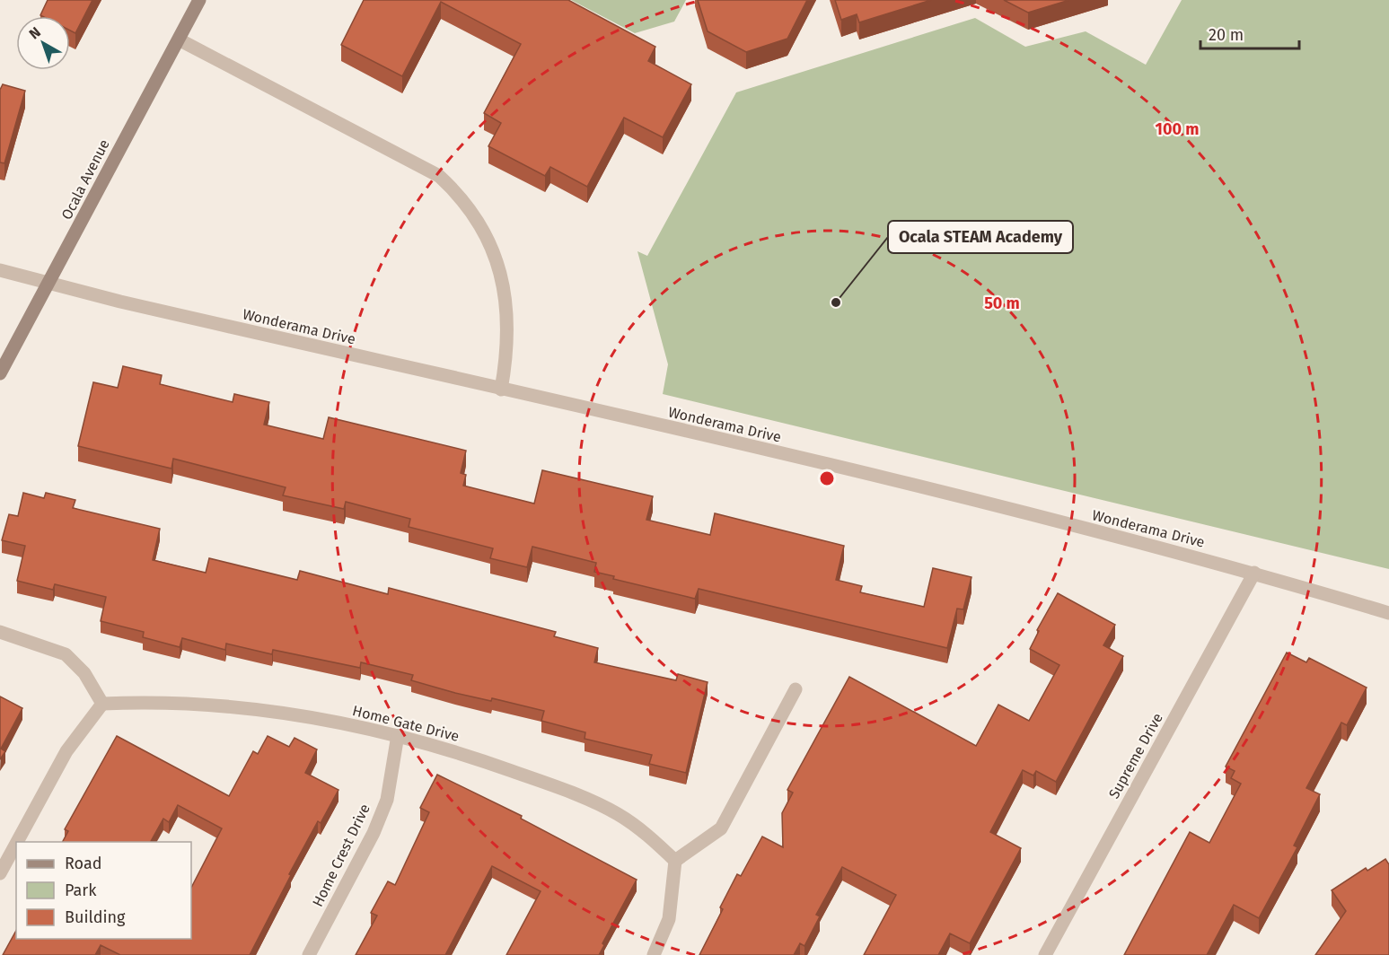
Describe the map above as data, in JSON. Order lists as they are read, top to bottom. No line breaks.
{"streets":{"street":["Ocala Avenue","Wonderama Drive","Home Gate Drive","Supreme Drive","Home Crest Drive"]},"crossings":[["Ocala Avenue","Wonderama Drive"],["Wonderama Drive","Supreme Drive"],["Home Gate Drive","Home Crest Drive"]],"places":["Ocala STEAM Academy"],"legend":["Road","Park","Building"],"scale_bar":"20 m","north":"top left","rings":["100 m","50 m"]}
